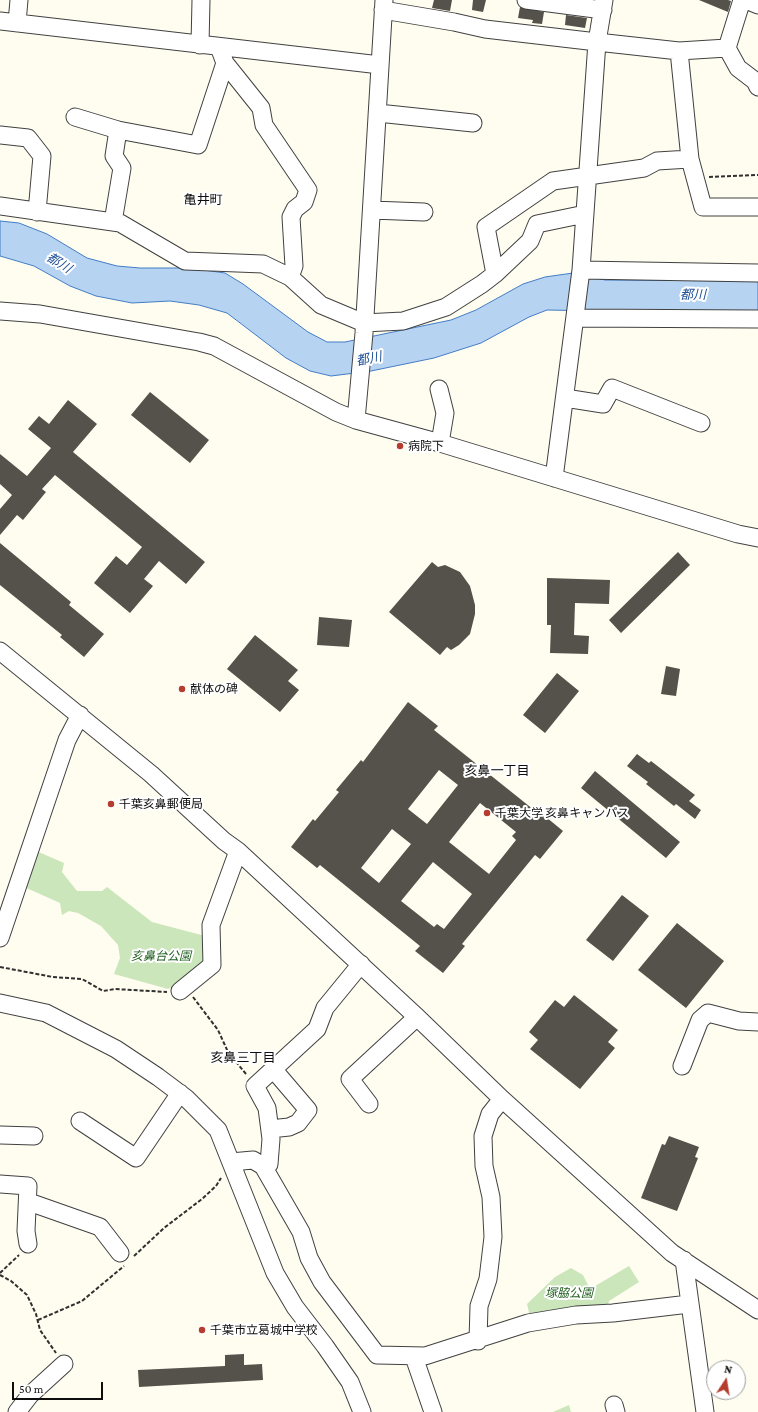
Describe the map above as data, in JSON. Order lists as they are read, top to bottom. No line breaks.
{"districts":["亀井町","亥鼻一丁目","亥鼻三丁目"],"water":["都川"],"parks":["亥鼻台公園","塚脇公園"],"places":["病院下","献体の碑","千葉亥鼻郵便局","千葉大学 亥鼻キャンパス","千葉市立葛城中学校"],"scale_bar":"50 m","north":"top"}
